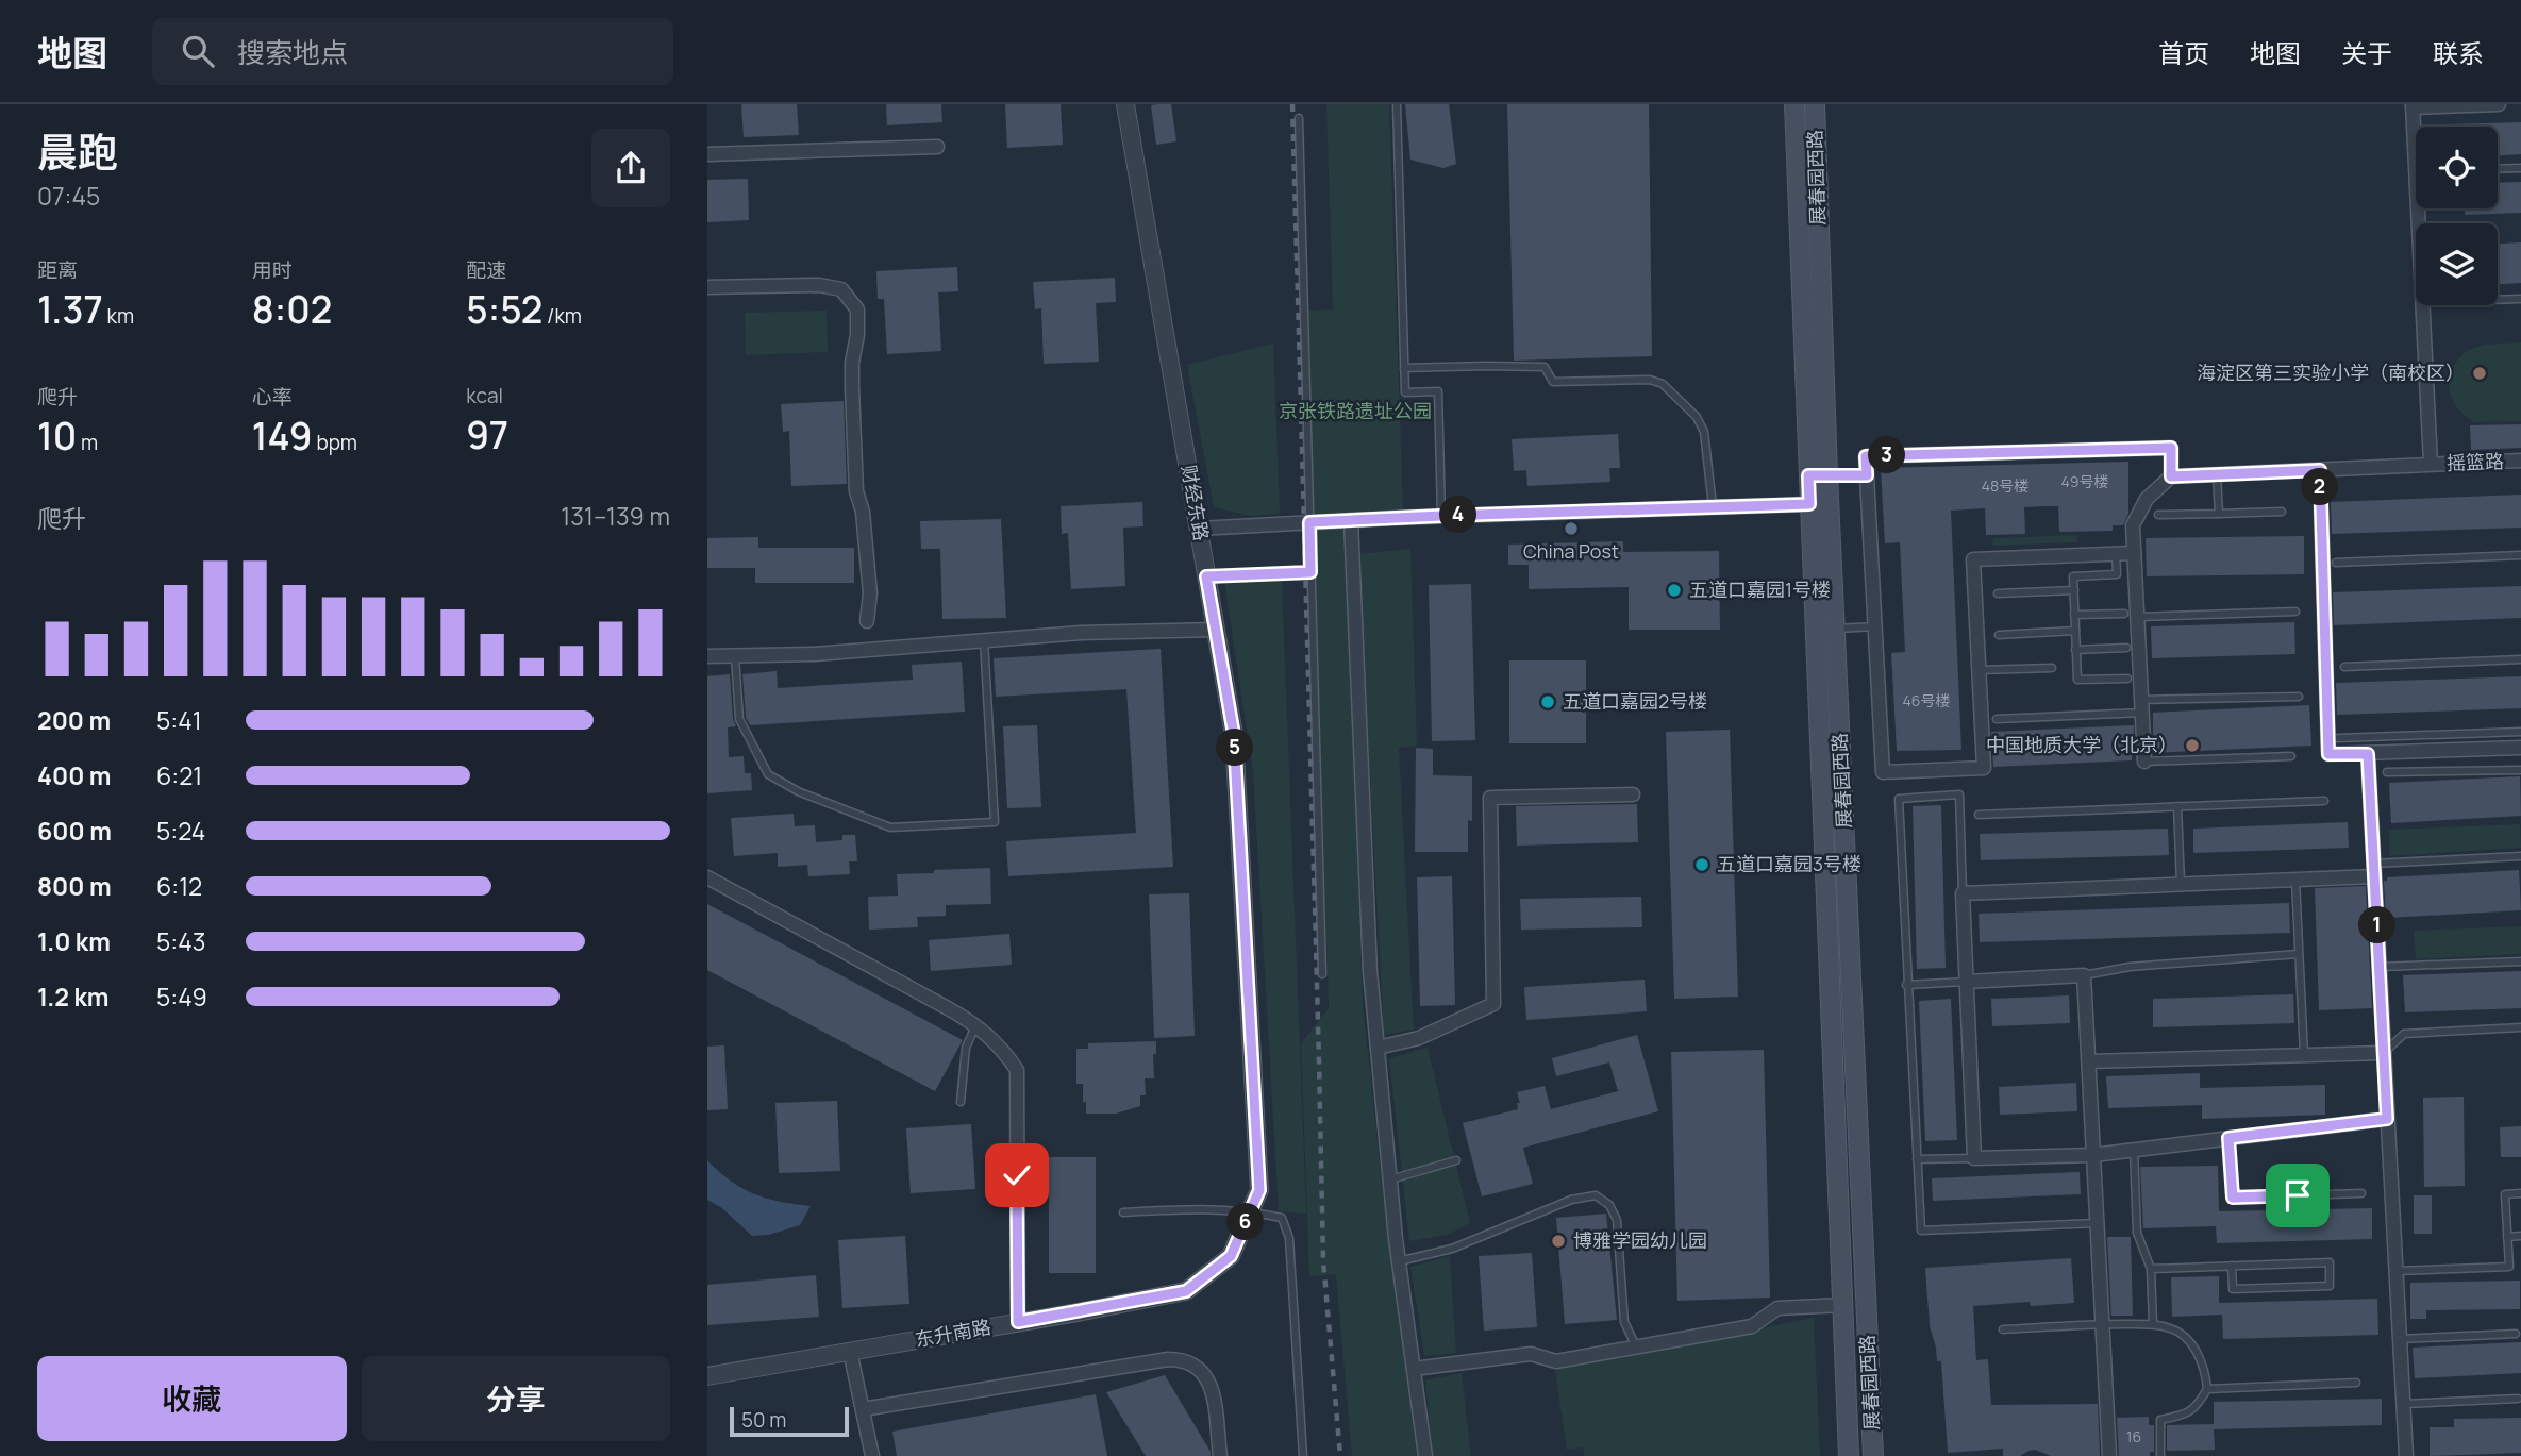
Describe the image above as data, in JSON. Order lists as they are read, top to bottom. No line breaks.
{"streets":{"main road":["展春园西路"],"street":["摇篮路","财经东路","东升南路"]},"crossings":[["财经东路","东升南路"]],"parks":["京张铁路遗址公园"],"places":["海淀区第三实验小学（南校区）","China Post","五道口嘉园1号楼","五道口嘉园2号楼","中国地质大学（北京）","五道口嘉园3号楼","博雅学园幼儿园"],"house_numbers":["49号楼","48号楼","46号楼","16"],"scale_bar":"50 m","page":{"header":"地图","search":"搜索地点","nav":["首页","地图","关于","联系"],"heading":["晨跑","07:45"],"stats":[["距离","1.37 km"],["用时","8:02"],["配速","5:52 /km"],["爬升","10 m"],["心率","149 bpm"],["kcal","97"]],"pins":["3","2","4","5","1","6"],"chart":["爬升","131–139 m"],"list":[{"name":"200 m","note":"5:41"},{"name":"400 m","note":"6:21"},{"name":"600 m","note":"5:24"},{"name":"800 m","note":"6:12"},{"name":"1.0 km","note":"5:43"},{"name":"1.2 km","note":"5:49"}],"buttons":["收藏","分享"],"scale":"50 m"}}
